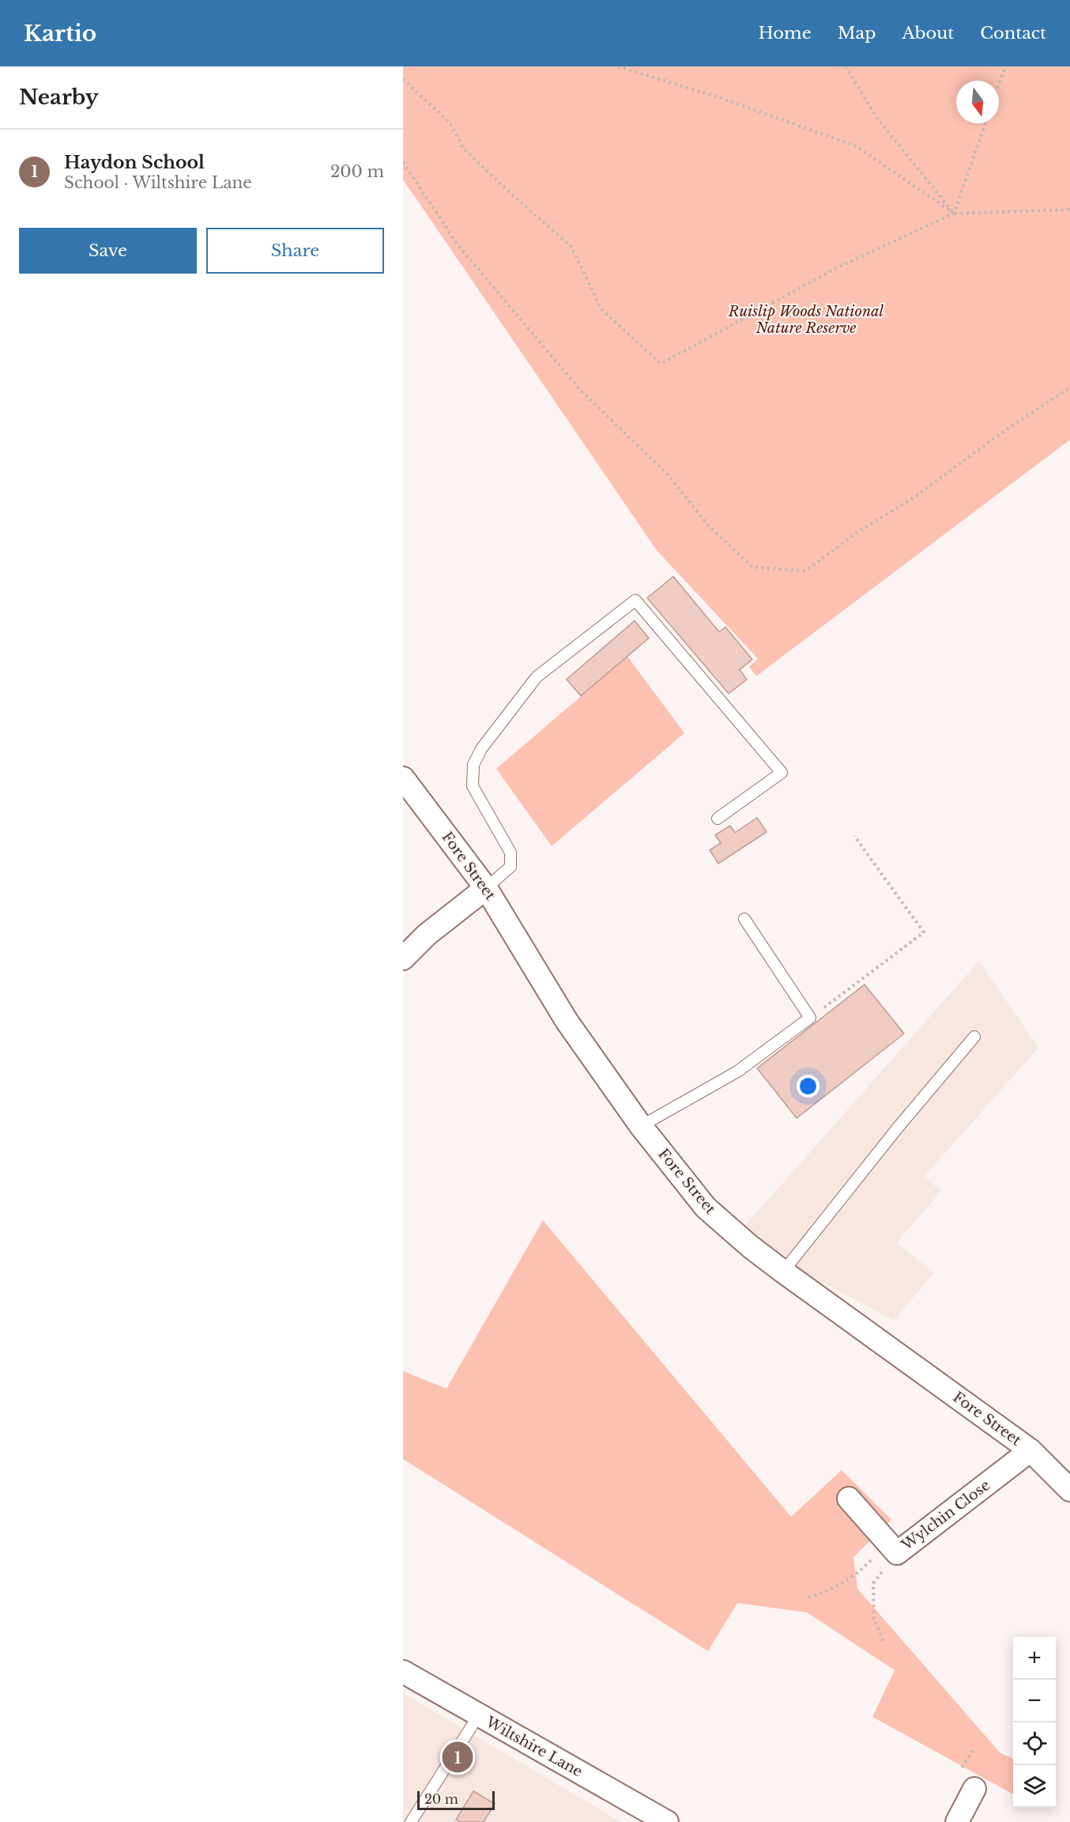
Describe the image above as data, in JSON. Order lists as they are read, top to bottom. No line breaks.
{"streets":{"street":["Fore Street","Wylchin Close","Wiltshire Lane"]},"crossings":[["Fore Street","Wylchin Close"]],"parks":["Ruislip Woods National Nature Reserve"],"scale_bar":"20 m","north":"bottom","page":{"header":"Kartio","nav":["Home","Map","About","Contact"],"heading":"Nearby","list":[{"mark":"1","name":"Haydon School","note":"School · Wiltshire Lane","value":"200 m"}],"buttons":["Save","Share"],"map_buttons":["+","−"],"pins":"1","scale":"20 m"}}
